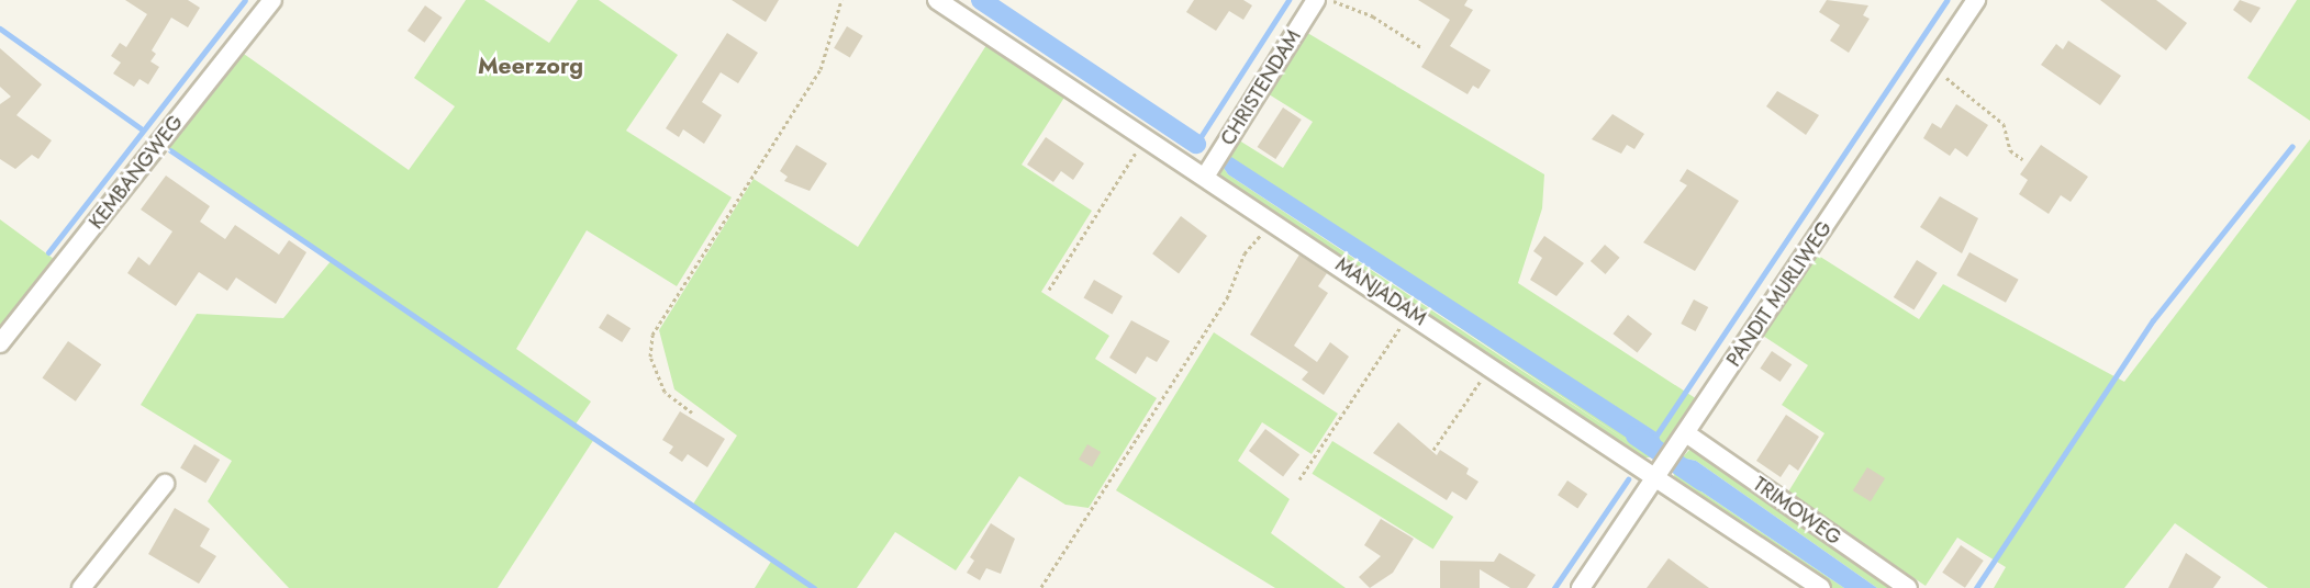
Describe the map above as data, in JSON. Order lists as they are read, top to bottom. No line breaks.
{"streets":{"street":["CHRISTENDAM","KEMBANGWEG","MANJADAM","PANDIT MURLIWEG","TRIMOWEG"]},"crossings":[["CHRISTENDAM","MANJADAM"],["MANJADAM","PANDIT MURLIWEG"],["PANDIT MURLIWEG","TRIMOWEG"]],"districts":["Meerzorg"]}
